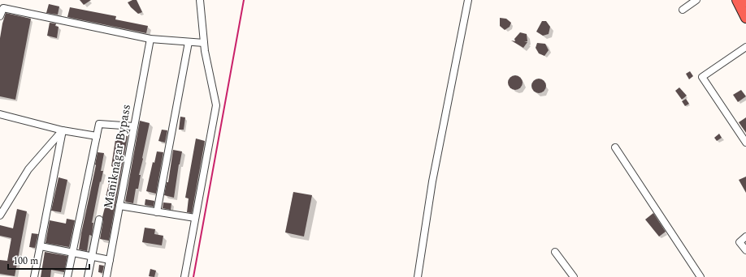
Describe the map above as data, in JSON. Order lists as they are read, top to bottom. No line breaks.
{"streets":{"street":["Maniknagar Bypass"]},"scale_bar":"100 m"}
